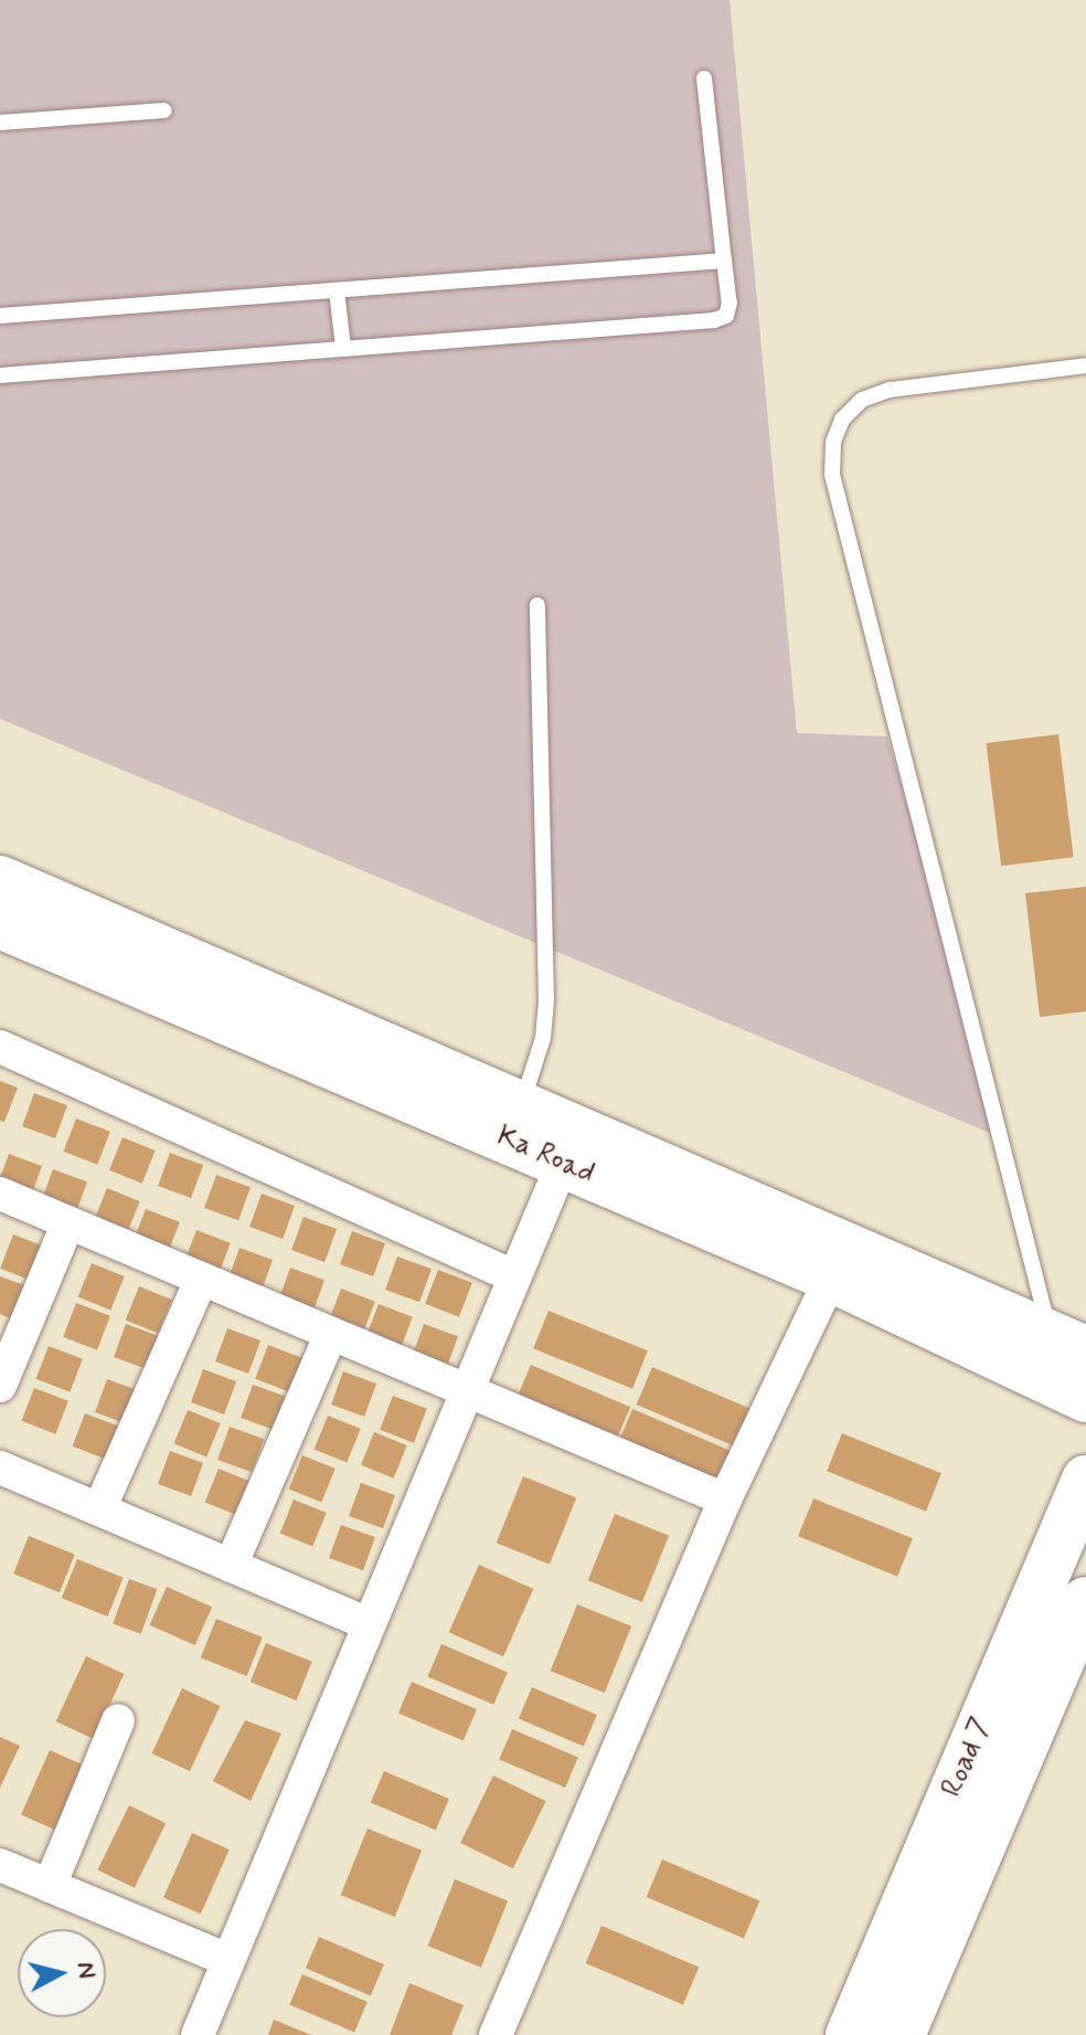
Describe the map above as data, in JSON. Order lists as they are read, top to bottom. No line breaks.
{"streets":{"main road":["Ka Road","Road 7"]},"north":"right"}
